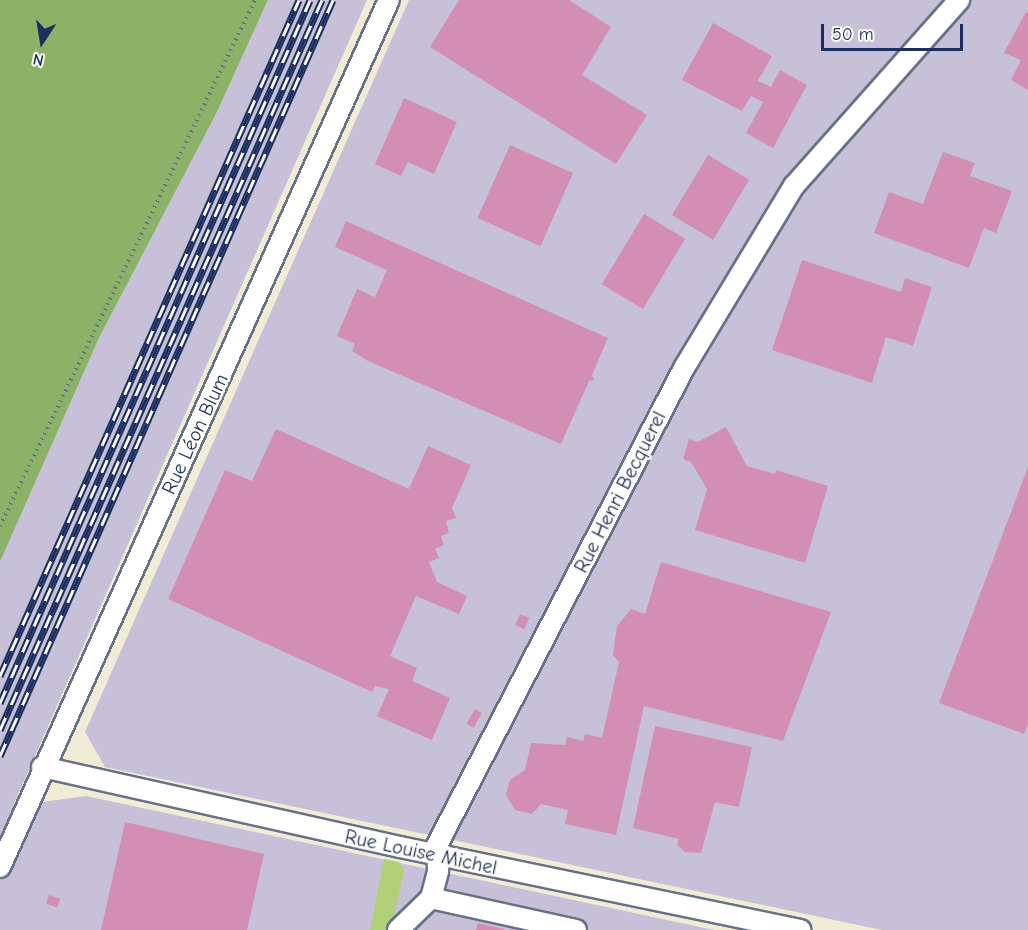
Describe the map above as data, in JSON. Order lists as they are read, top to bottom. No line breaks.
{"streets":{"street":["Rue Léon Blum","Rue Henri Becquerel","Rue Louise Michel"]},"crossings":[["Rue Léon Blum","Rue Louise Michel"],["Rue Henri Becquerel","Rue Louise Michel"]],"scale_bar":"50 m","north":"bottom"}
